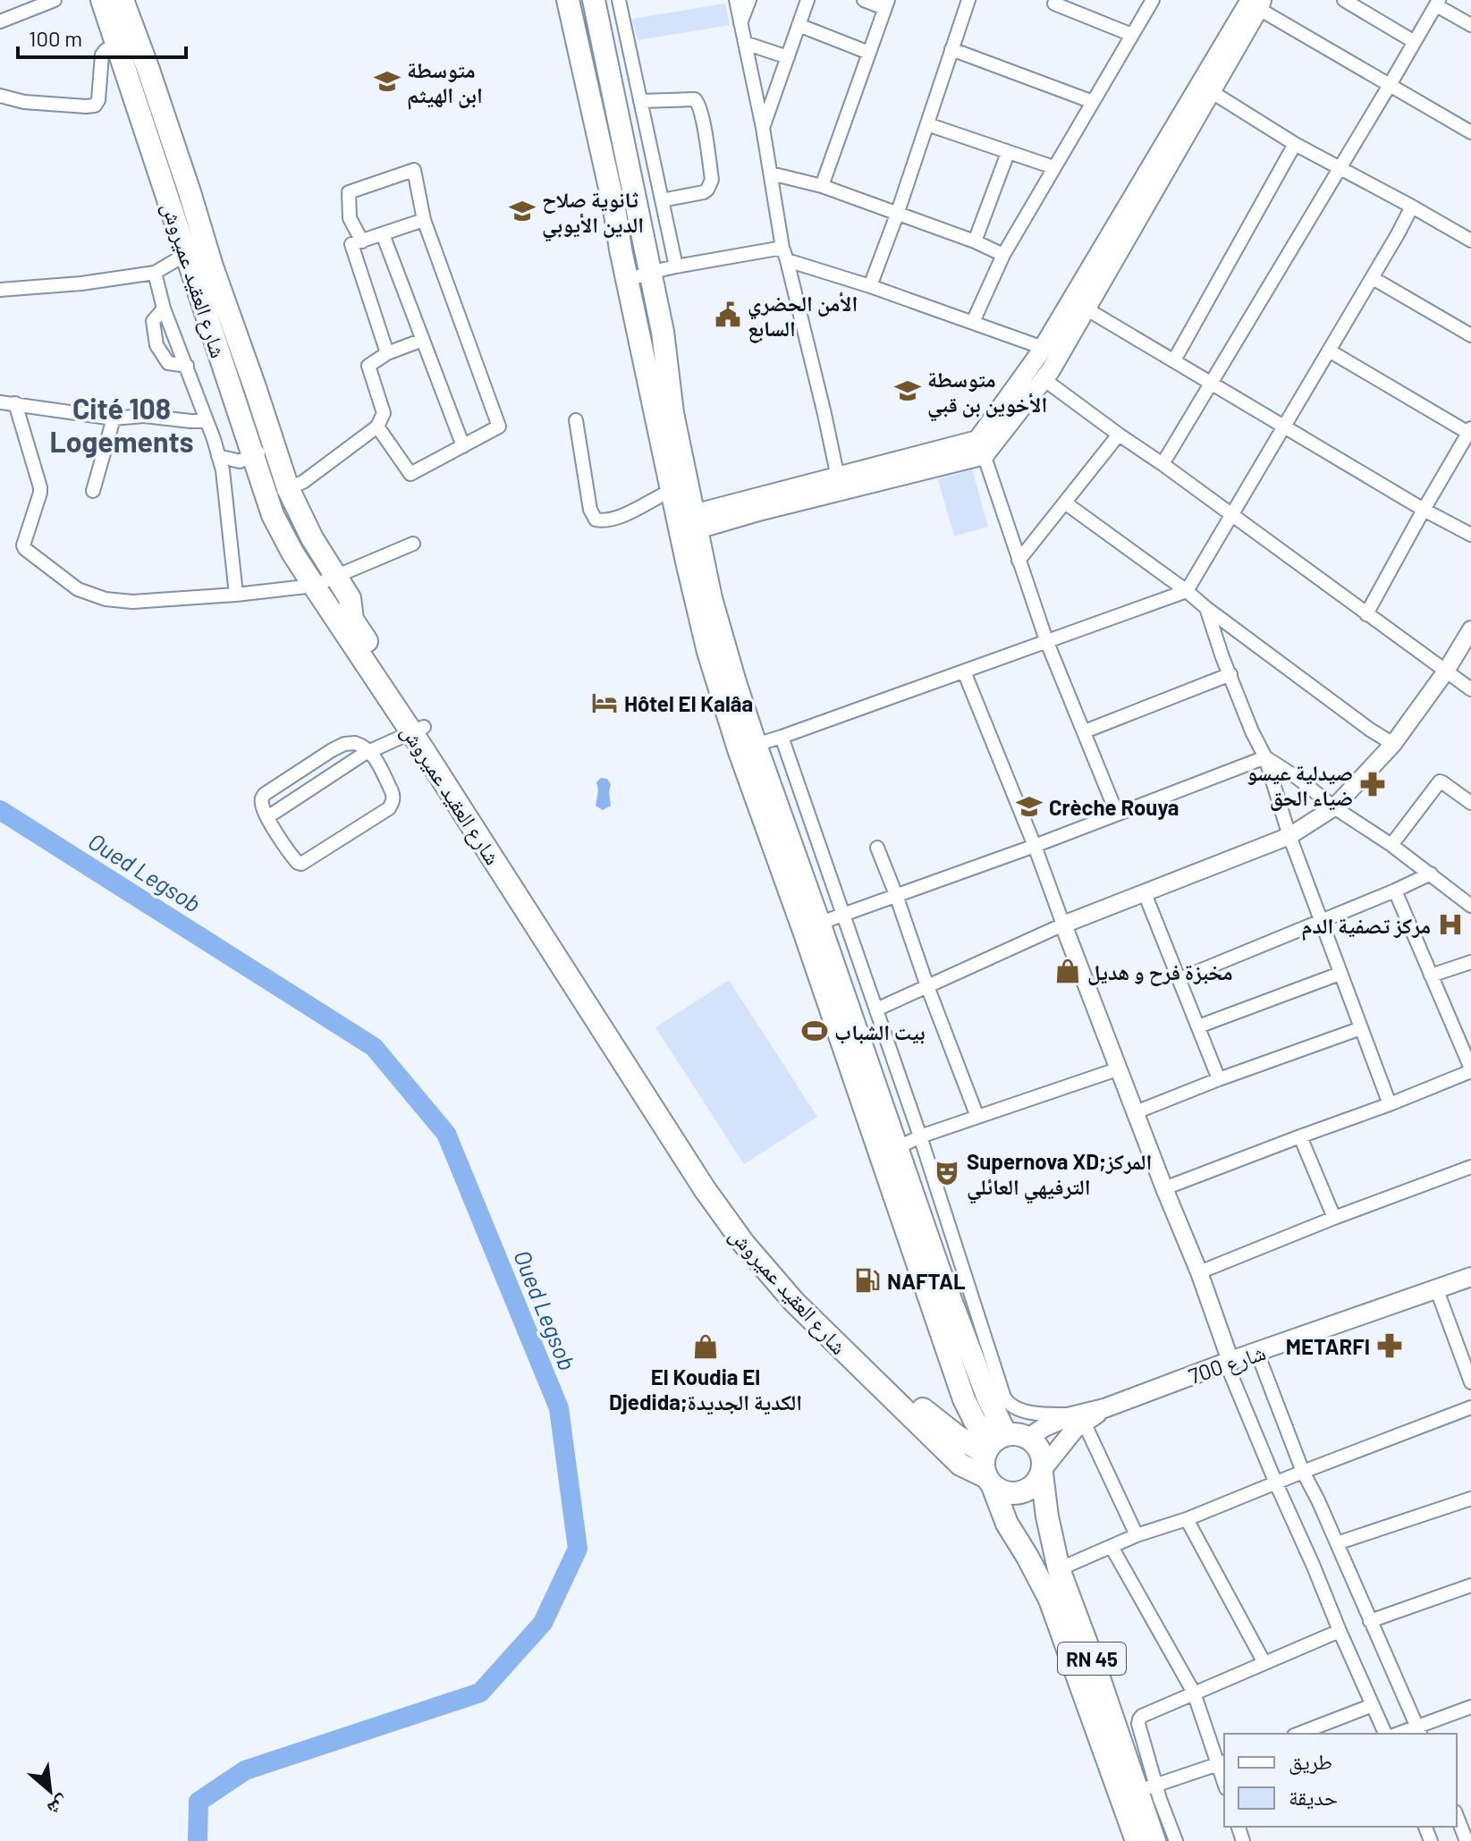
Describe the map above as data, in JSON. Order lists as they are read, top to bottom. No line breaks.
{"streets":{"main road":["شارع العقيد عميروش","شارع 700","RN 45"]},"crossings":[["شارع العقيد عميروش","RN 45"]],"districts":["Cité 108 Logements"],"water":["Oued Legsob"],"places":{"school or university":["متوسطة ابن الهيثم","ثانوية صلاح الدين الأيوبي","متوسطة الأخوين بن قبي","Crèche Rouya"],"public building":["الأمن الحضري السابع"],"hotel":["Hôtel El Kalâa"],"pharmacy":["صيدلية عيسو ضياء الحق","METARFI"],"hospital":["مركز تصفية الدم"],"shop":["مخبزة فرح و هديل","El Koudia El Djedida;الكدية الجديدة"],"sports":["بيت الشباب"],"theatre":["Supernova XD;المركز الترفيهي العائلي"],"fuel station":["NAFTAL"]},"legend":["طريق","حديقة"],"scale_bar":"100 m","north":"bottom right"}
